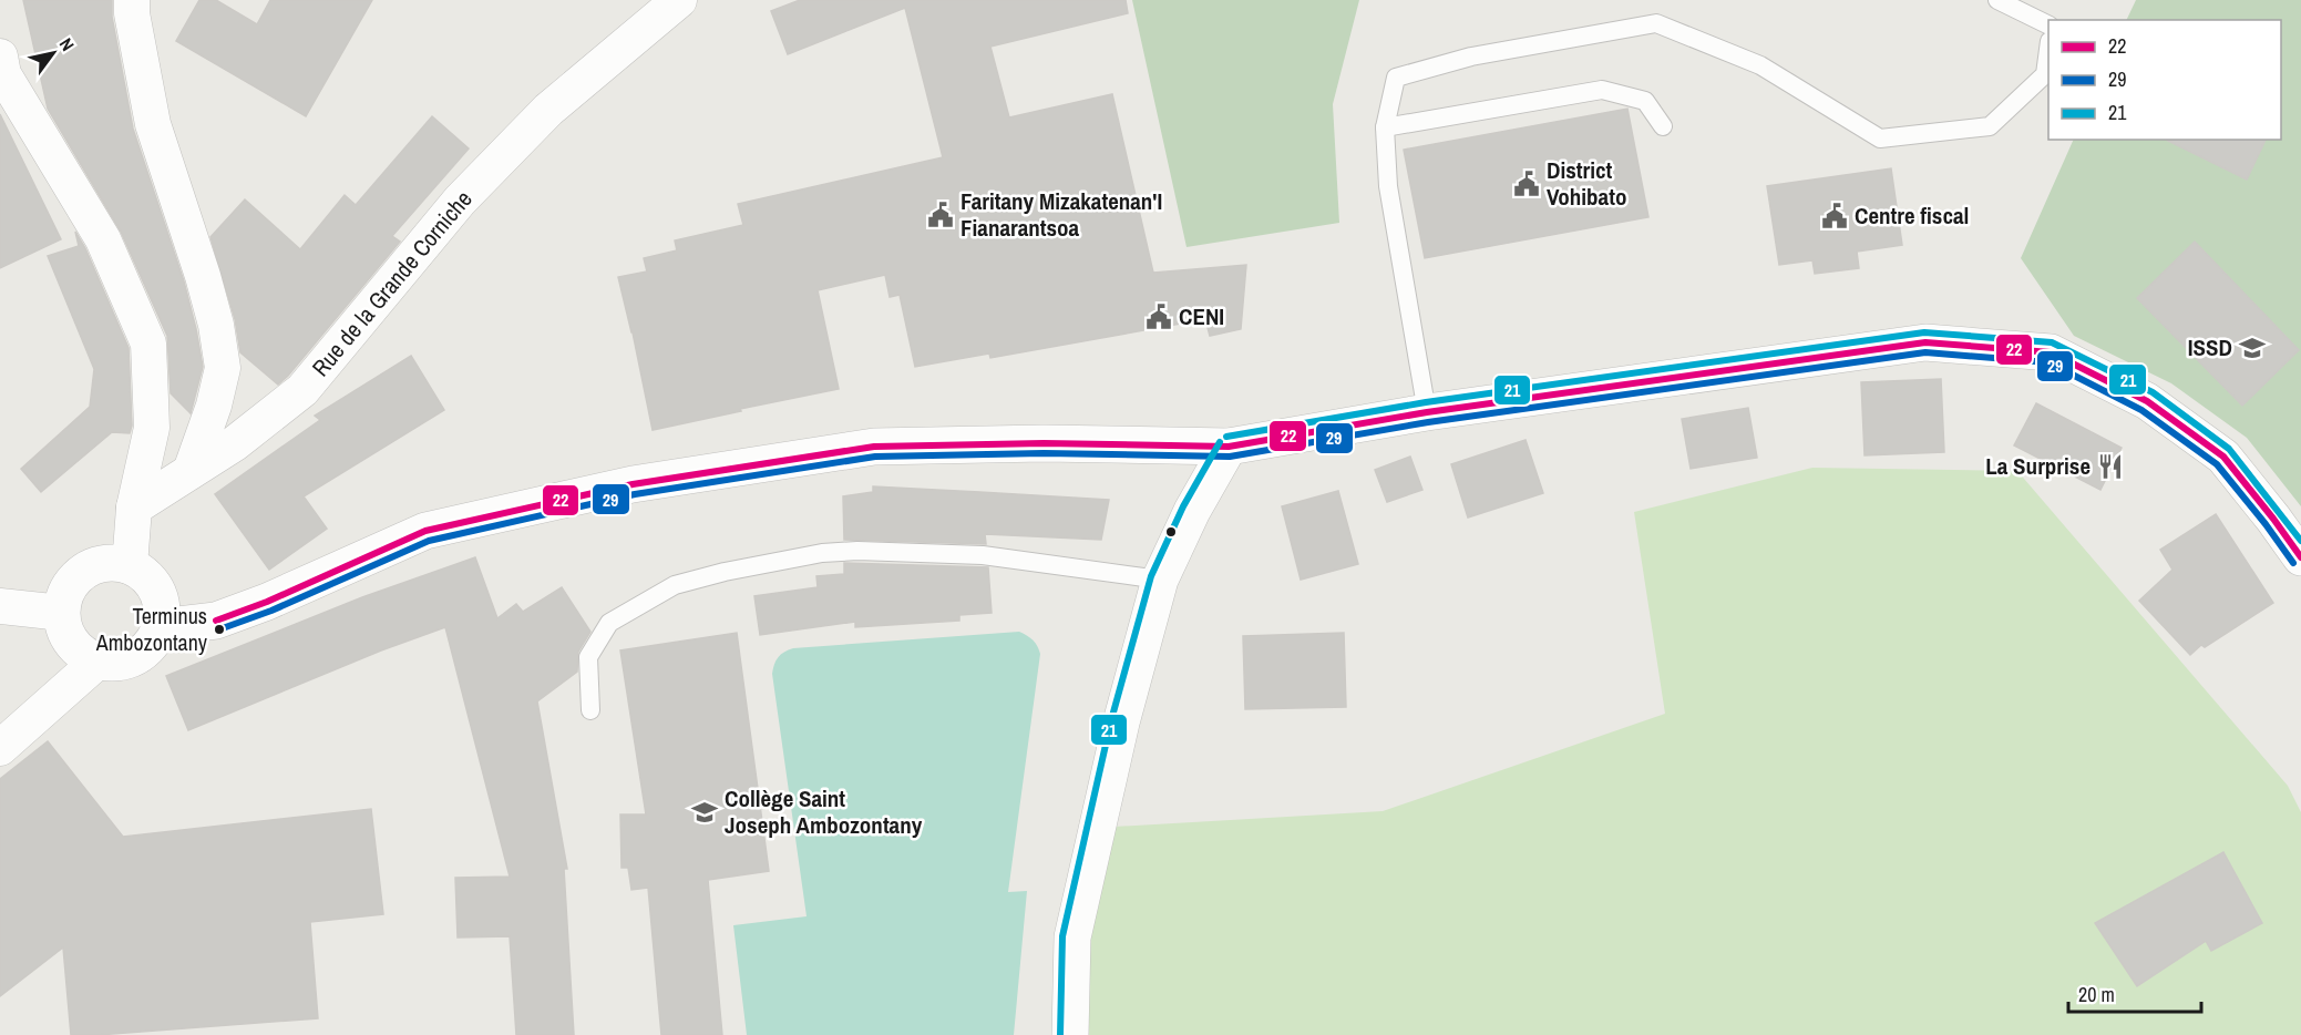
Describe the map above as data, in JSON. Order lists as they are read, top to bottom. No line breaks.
{"streets":{"street":["Rue de la Grande Corniche"]},"places":{"public building":["District Vohibato","Faritany Mizakatenan'I Fianarantsoa","Centre fiscal","CENI"],"school or university":["ISSD","Collège Saint Joseph Ambozontany"],"restaurant":["La Surprise"],"other":["Terminus Ambozontany"]},"lines":["transit line 21","transit line 22","transit line 29"],"legend":["22","29","21"],"scale_bar":"20 m","north":"top right"}
